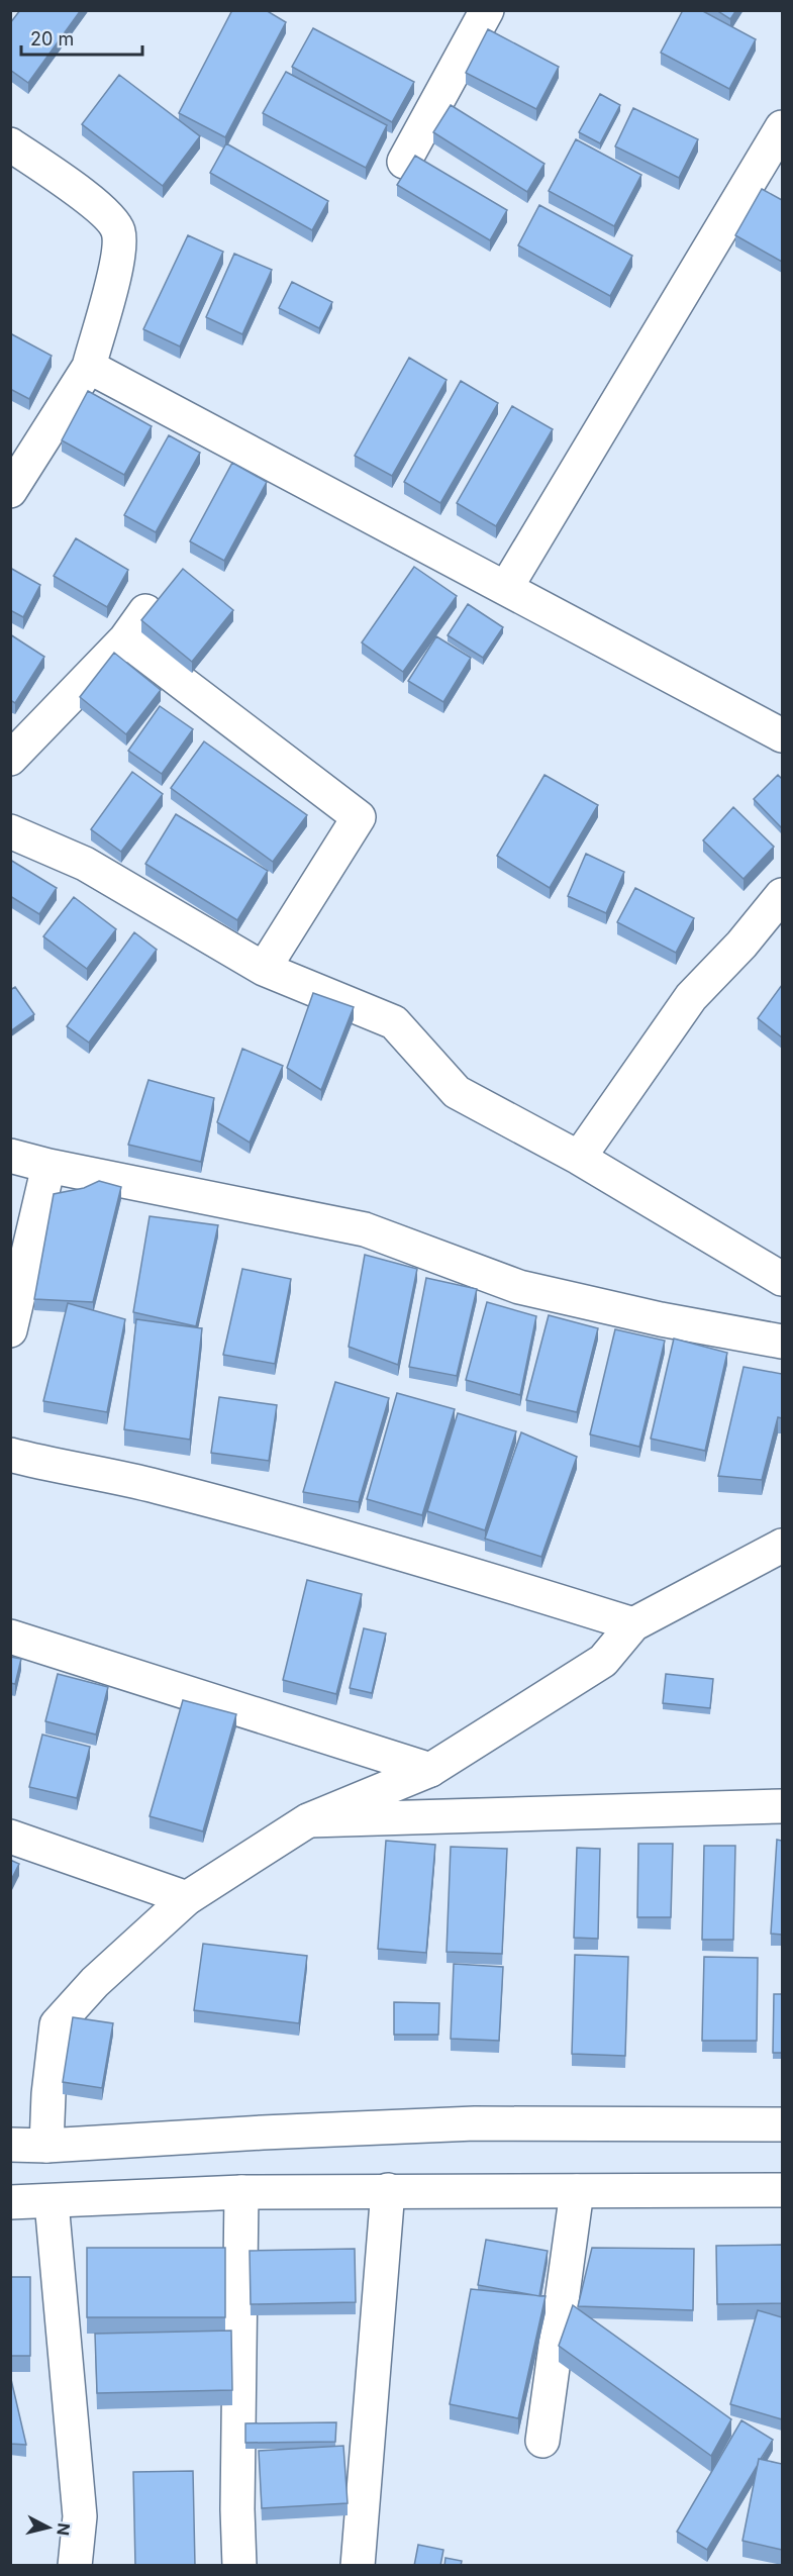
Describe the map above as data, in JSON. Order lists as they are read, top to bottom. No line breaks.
{"scale_bar":"20 m","north":"right"}
